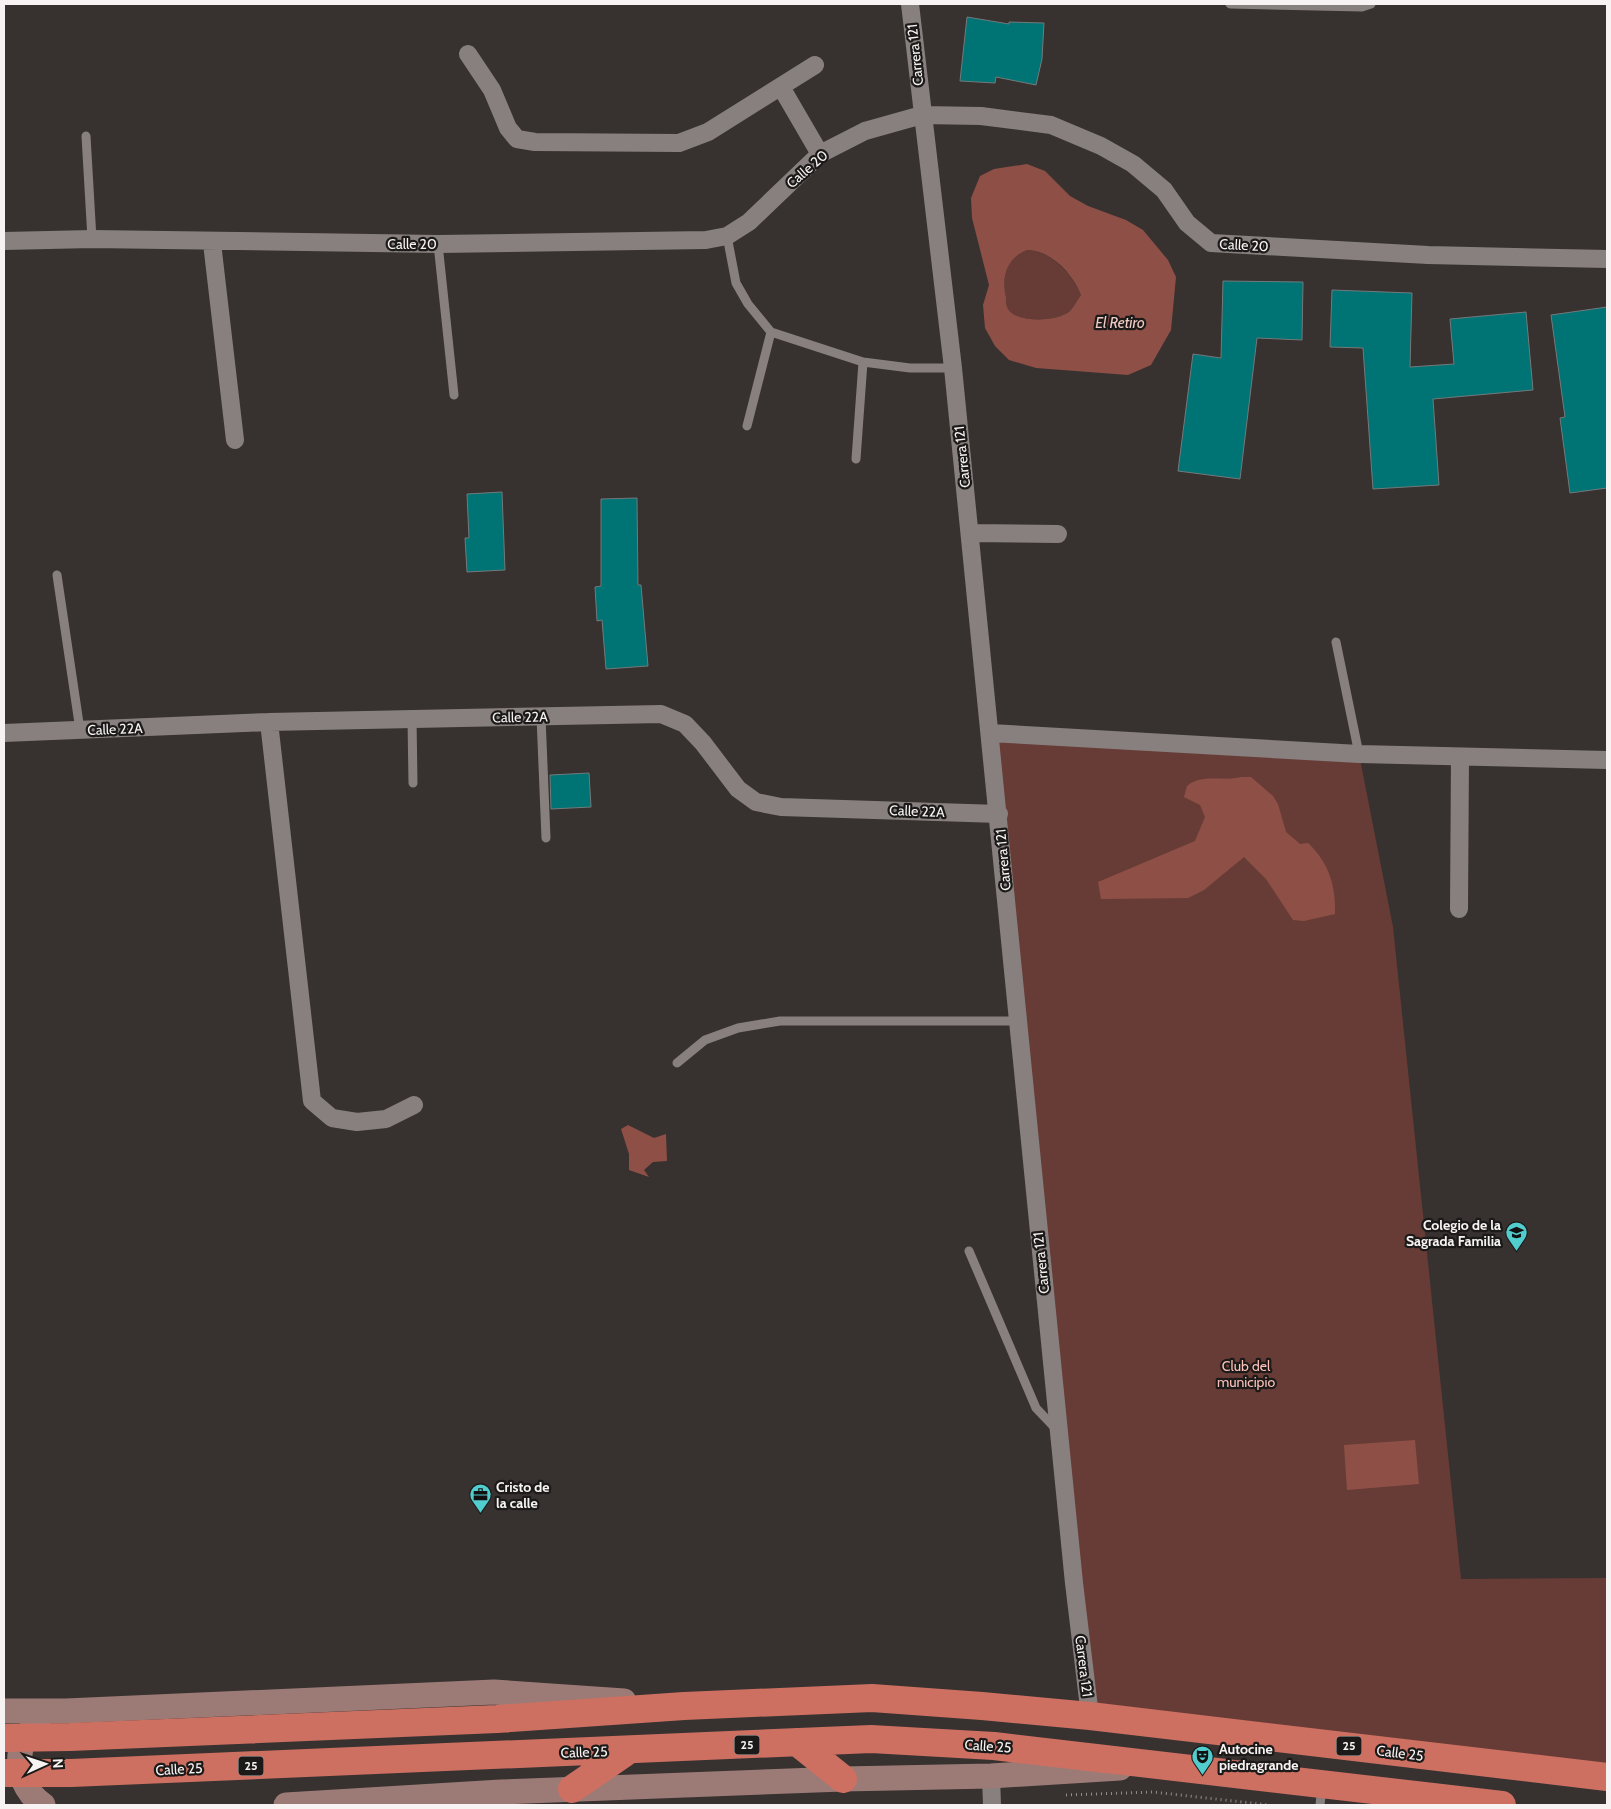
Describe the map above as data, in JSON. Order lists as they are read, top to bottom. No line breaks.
{"streets":{"highway":["25","Calle 25"],"street":["Carrera 121","Calle 20","Calle 22A"]},"crossings":[["Carrera 121","Calle 20"],["Carrera 121","Calle 22A"],["Carrera 121","Calle 25"]],"water":["El Retiro"],"parks":["Club del municipio"],"places":{"school or university":["Colegio de la Sagrada Familia"],"office":["Cristo de la calle"],"theatre":["Autocine piedragrande"]},"north":"right"}
